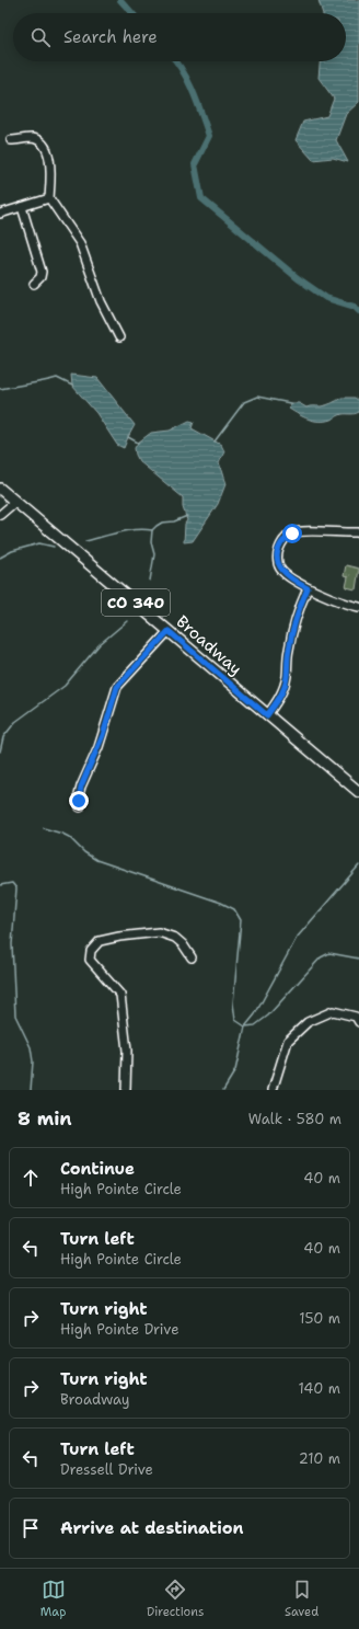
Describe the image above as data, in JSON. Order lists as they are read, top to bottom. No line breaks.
{"streets":{"main road":["CO 340","Broadway"]},"page":{"search":"Search here","heading":["8 min","Walk · 580 m"],"list":[["Continue","High Pointe Circle","40 m"],["Turn left","High Pointe Circle","40 m"],["Turn right","High Pointe Drive","150 m"],["Turn right","Broadway","140 m"],["Turn left","Dressell Drive","210 m"],"Arrive at destination"],"nav":["Map","Directions","Saved"]}}
